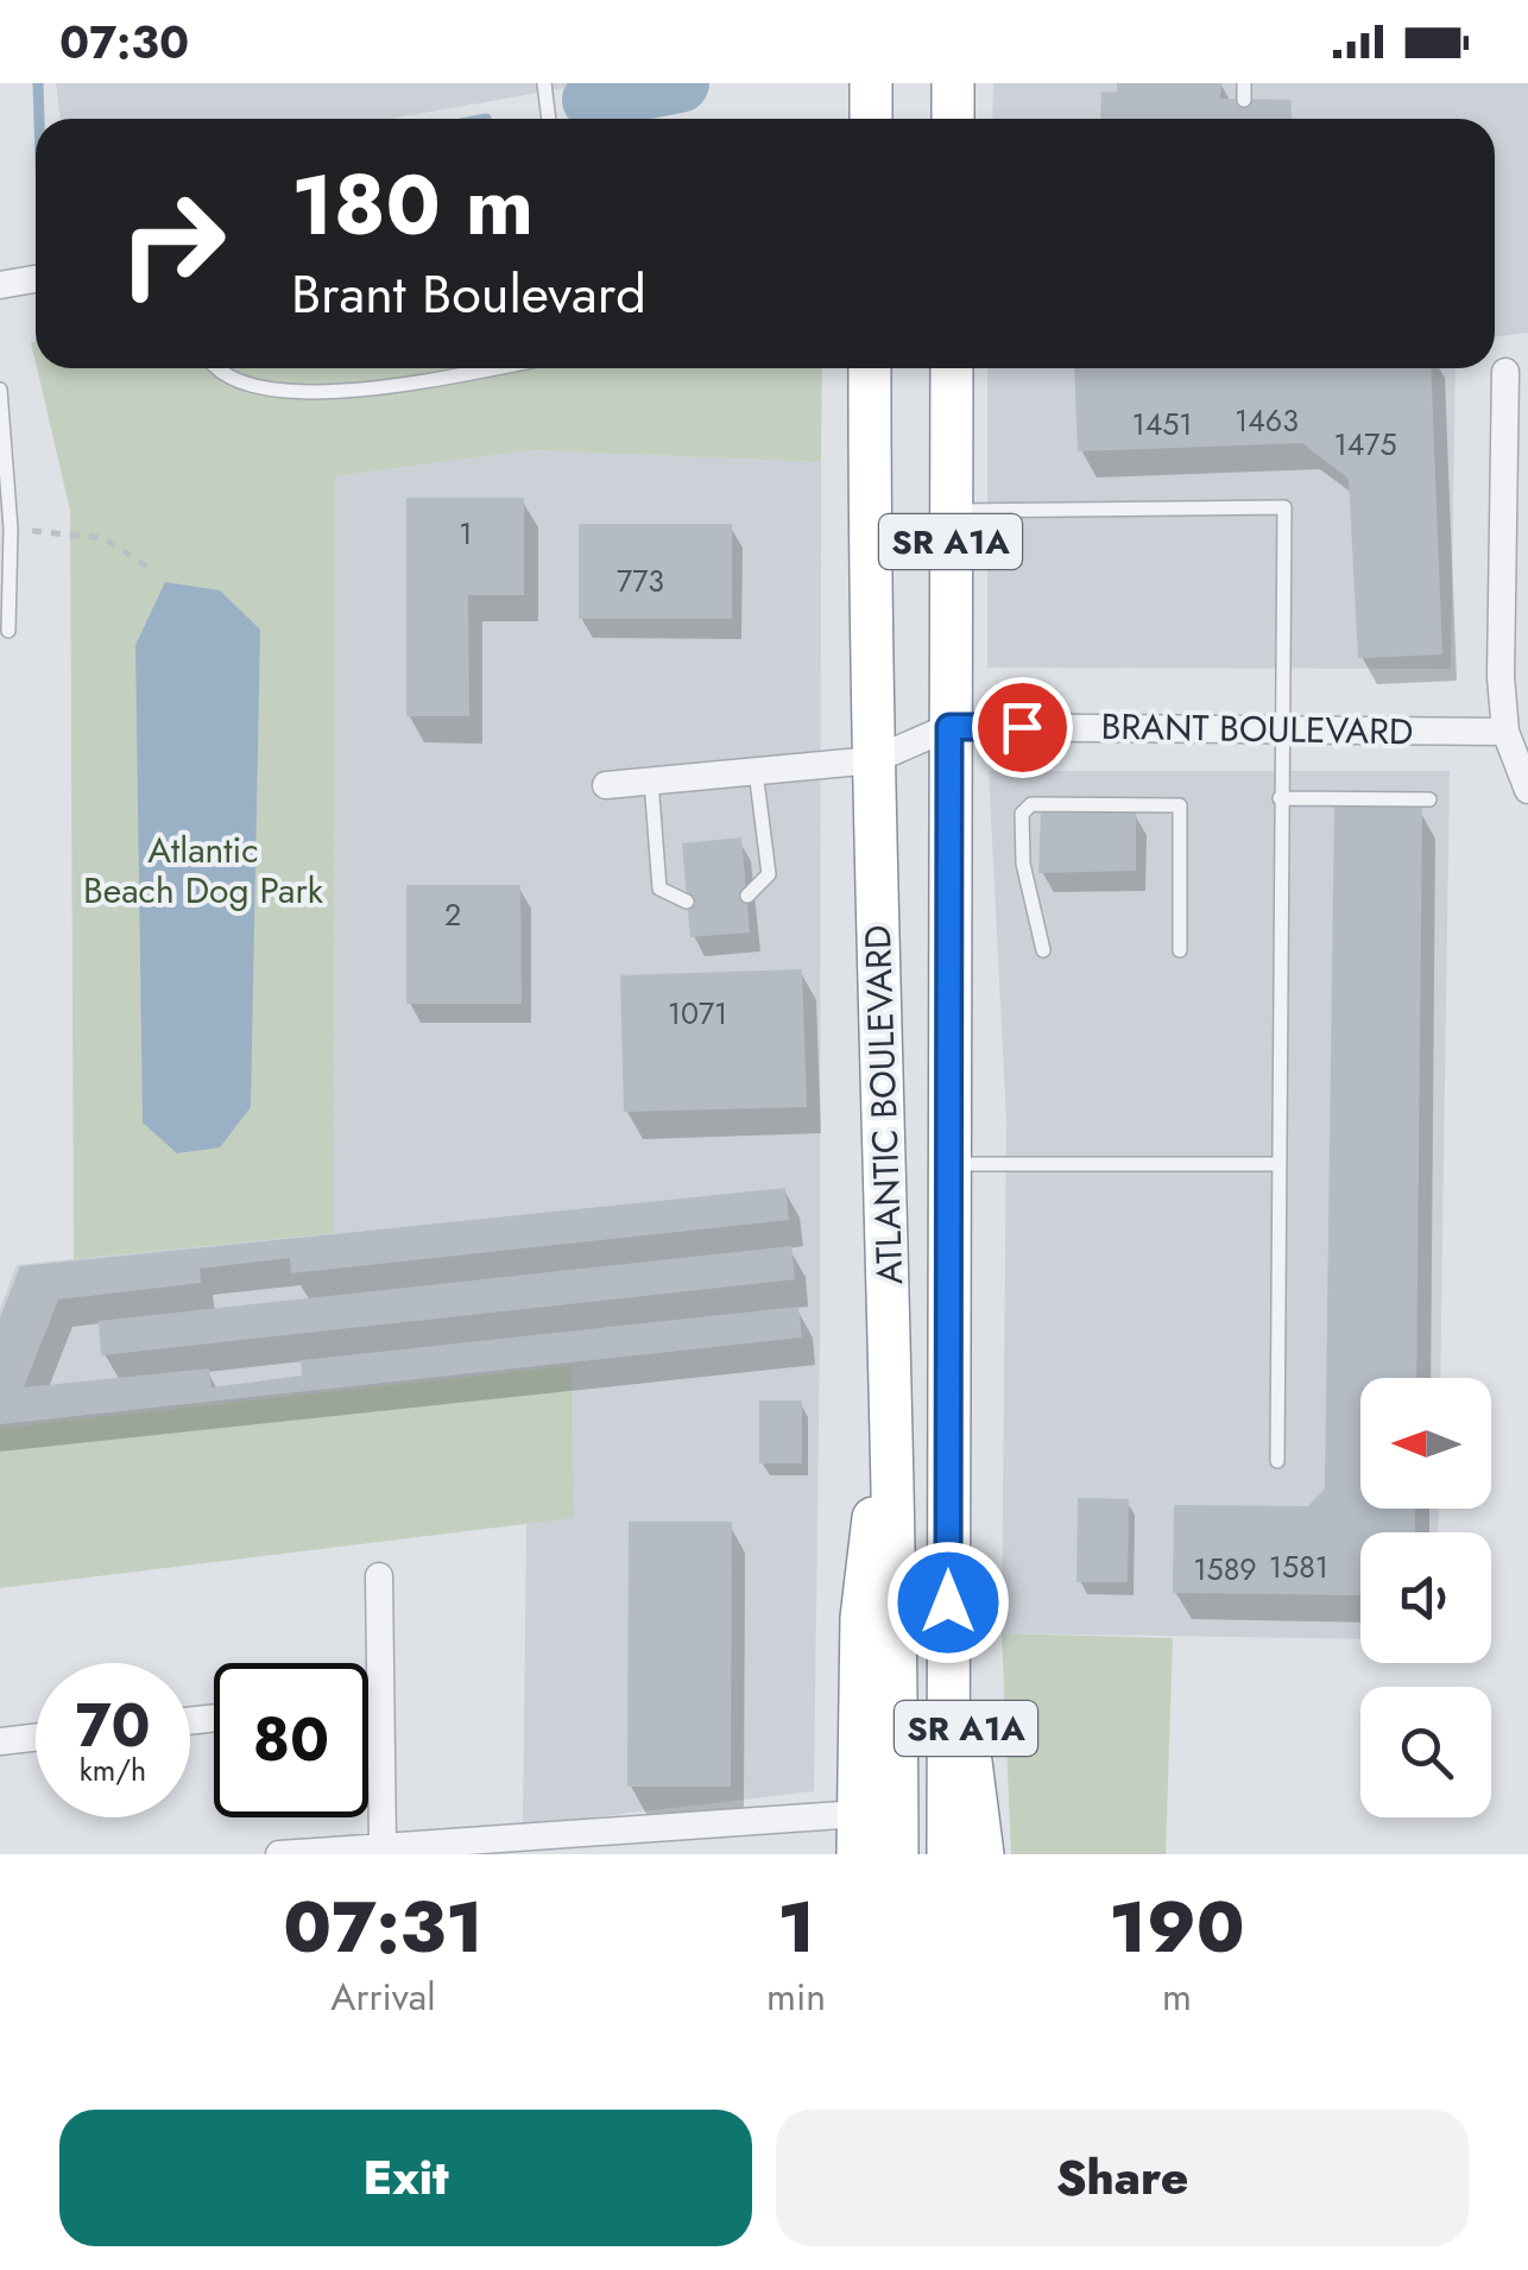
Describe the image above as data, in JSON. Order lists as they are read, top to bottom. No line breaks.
{"streets":{"highway":["SR A1A","ATLANTIC BOULEVARD"],"street":["BRANT BOULEVARD"]},"crossings":[["SR A1A","ATLANTIC BOULEVARD"],["BRANT BOULEVARD","ATLANTIC BOULEVARD"]],"parks":["Atlantic Beach Dog Park"],"house_numbers":["1463","1451","1475","1","773","2","1071","1581","1589"],"north":"left","page":{"status":"07:30","turn":["180 m","Brant Boulevard"],"speed":"70 km/h","limit":"80","eta":["07:31","Arrival","1","min","190","m"],"buttons":["Exit","Share"]}}
